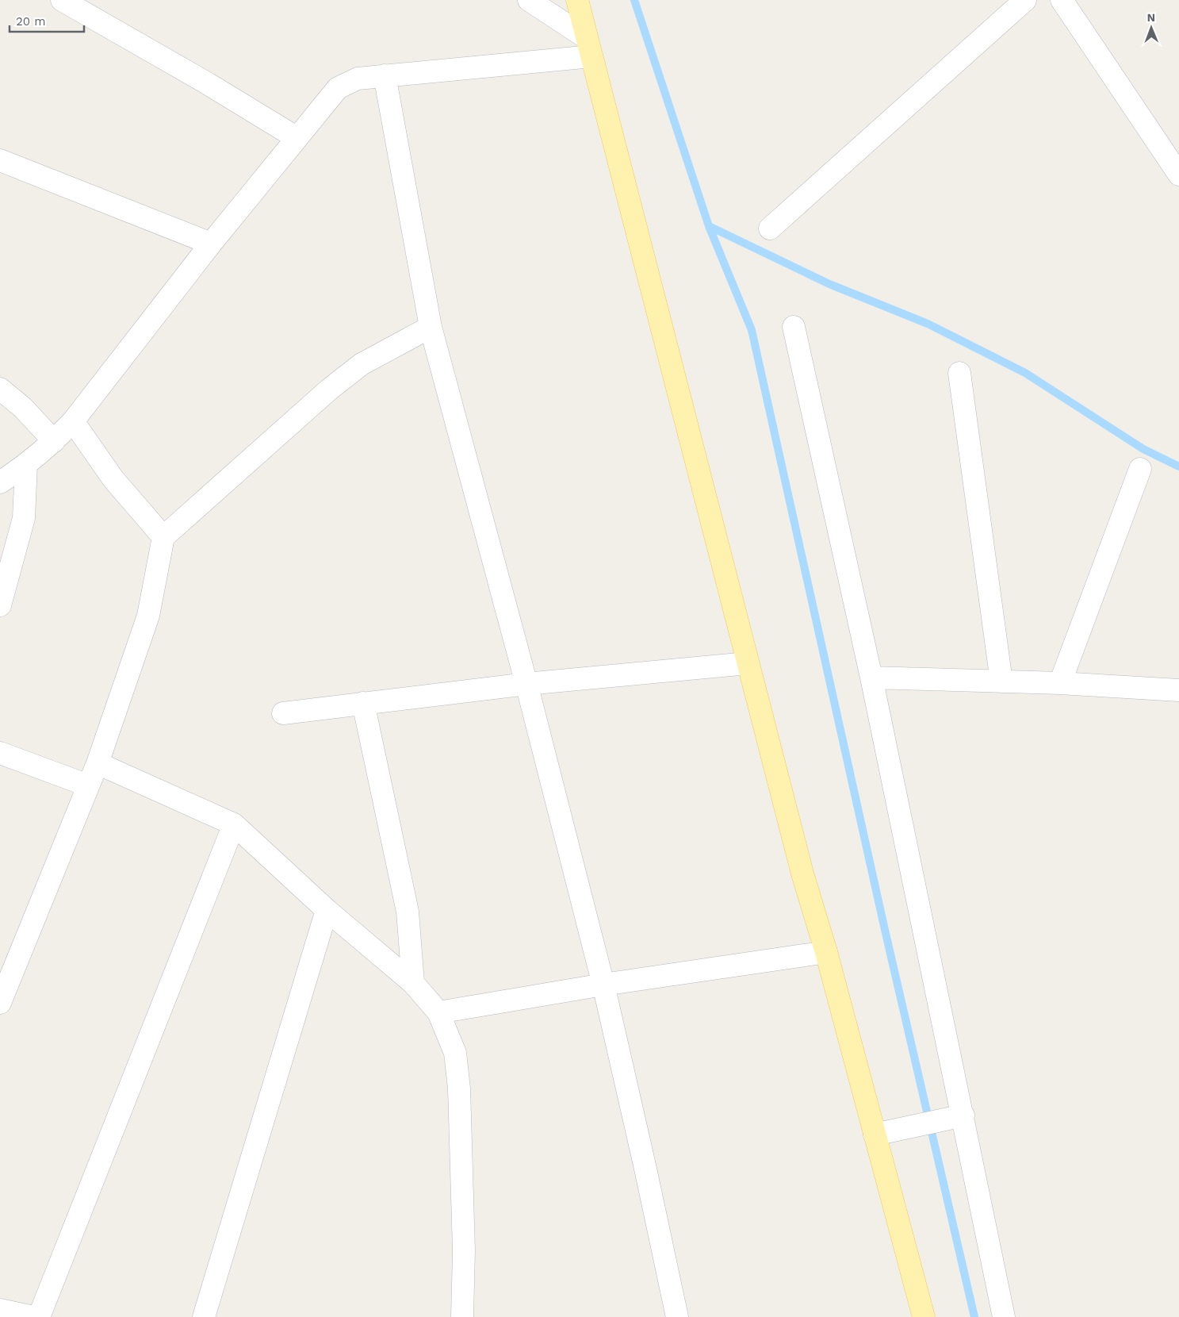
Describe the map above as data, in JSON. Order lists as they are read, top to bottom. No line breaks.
{"scale_bar":"20 m","north":"top"}
